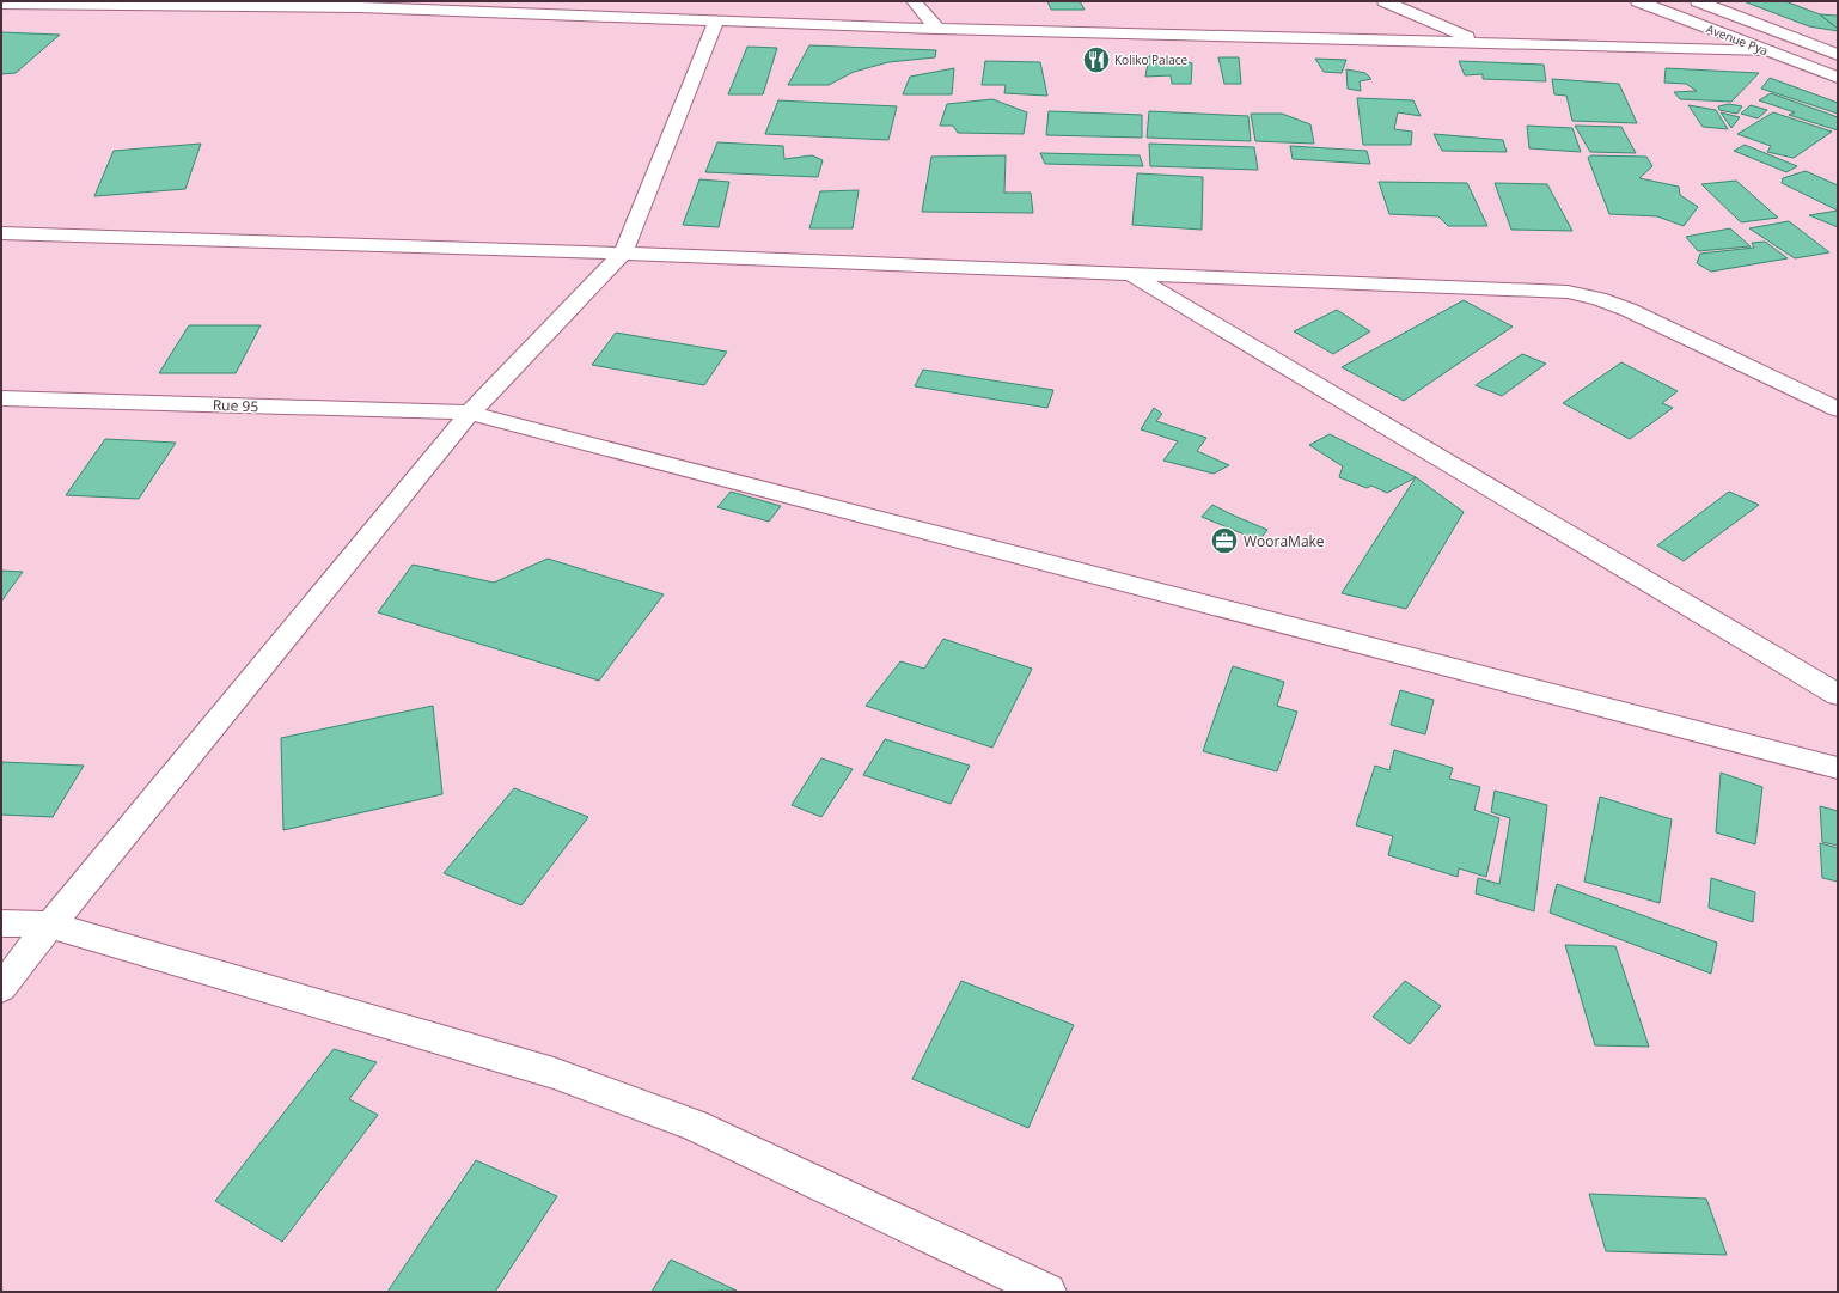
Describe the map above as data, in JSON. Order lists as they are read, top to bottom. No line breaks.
{"streets":{"street":["Avenue Pya","Rue 95"]},"places":{"restaurant":["Koliko Palace"],"office":["WooraMake"]}}
